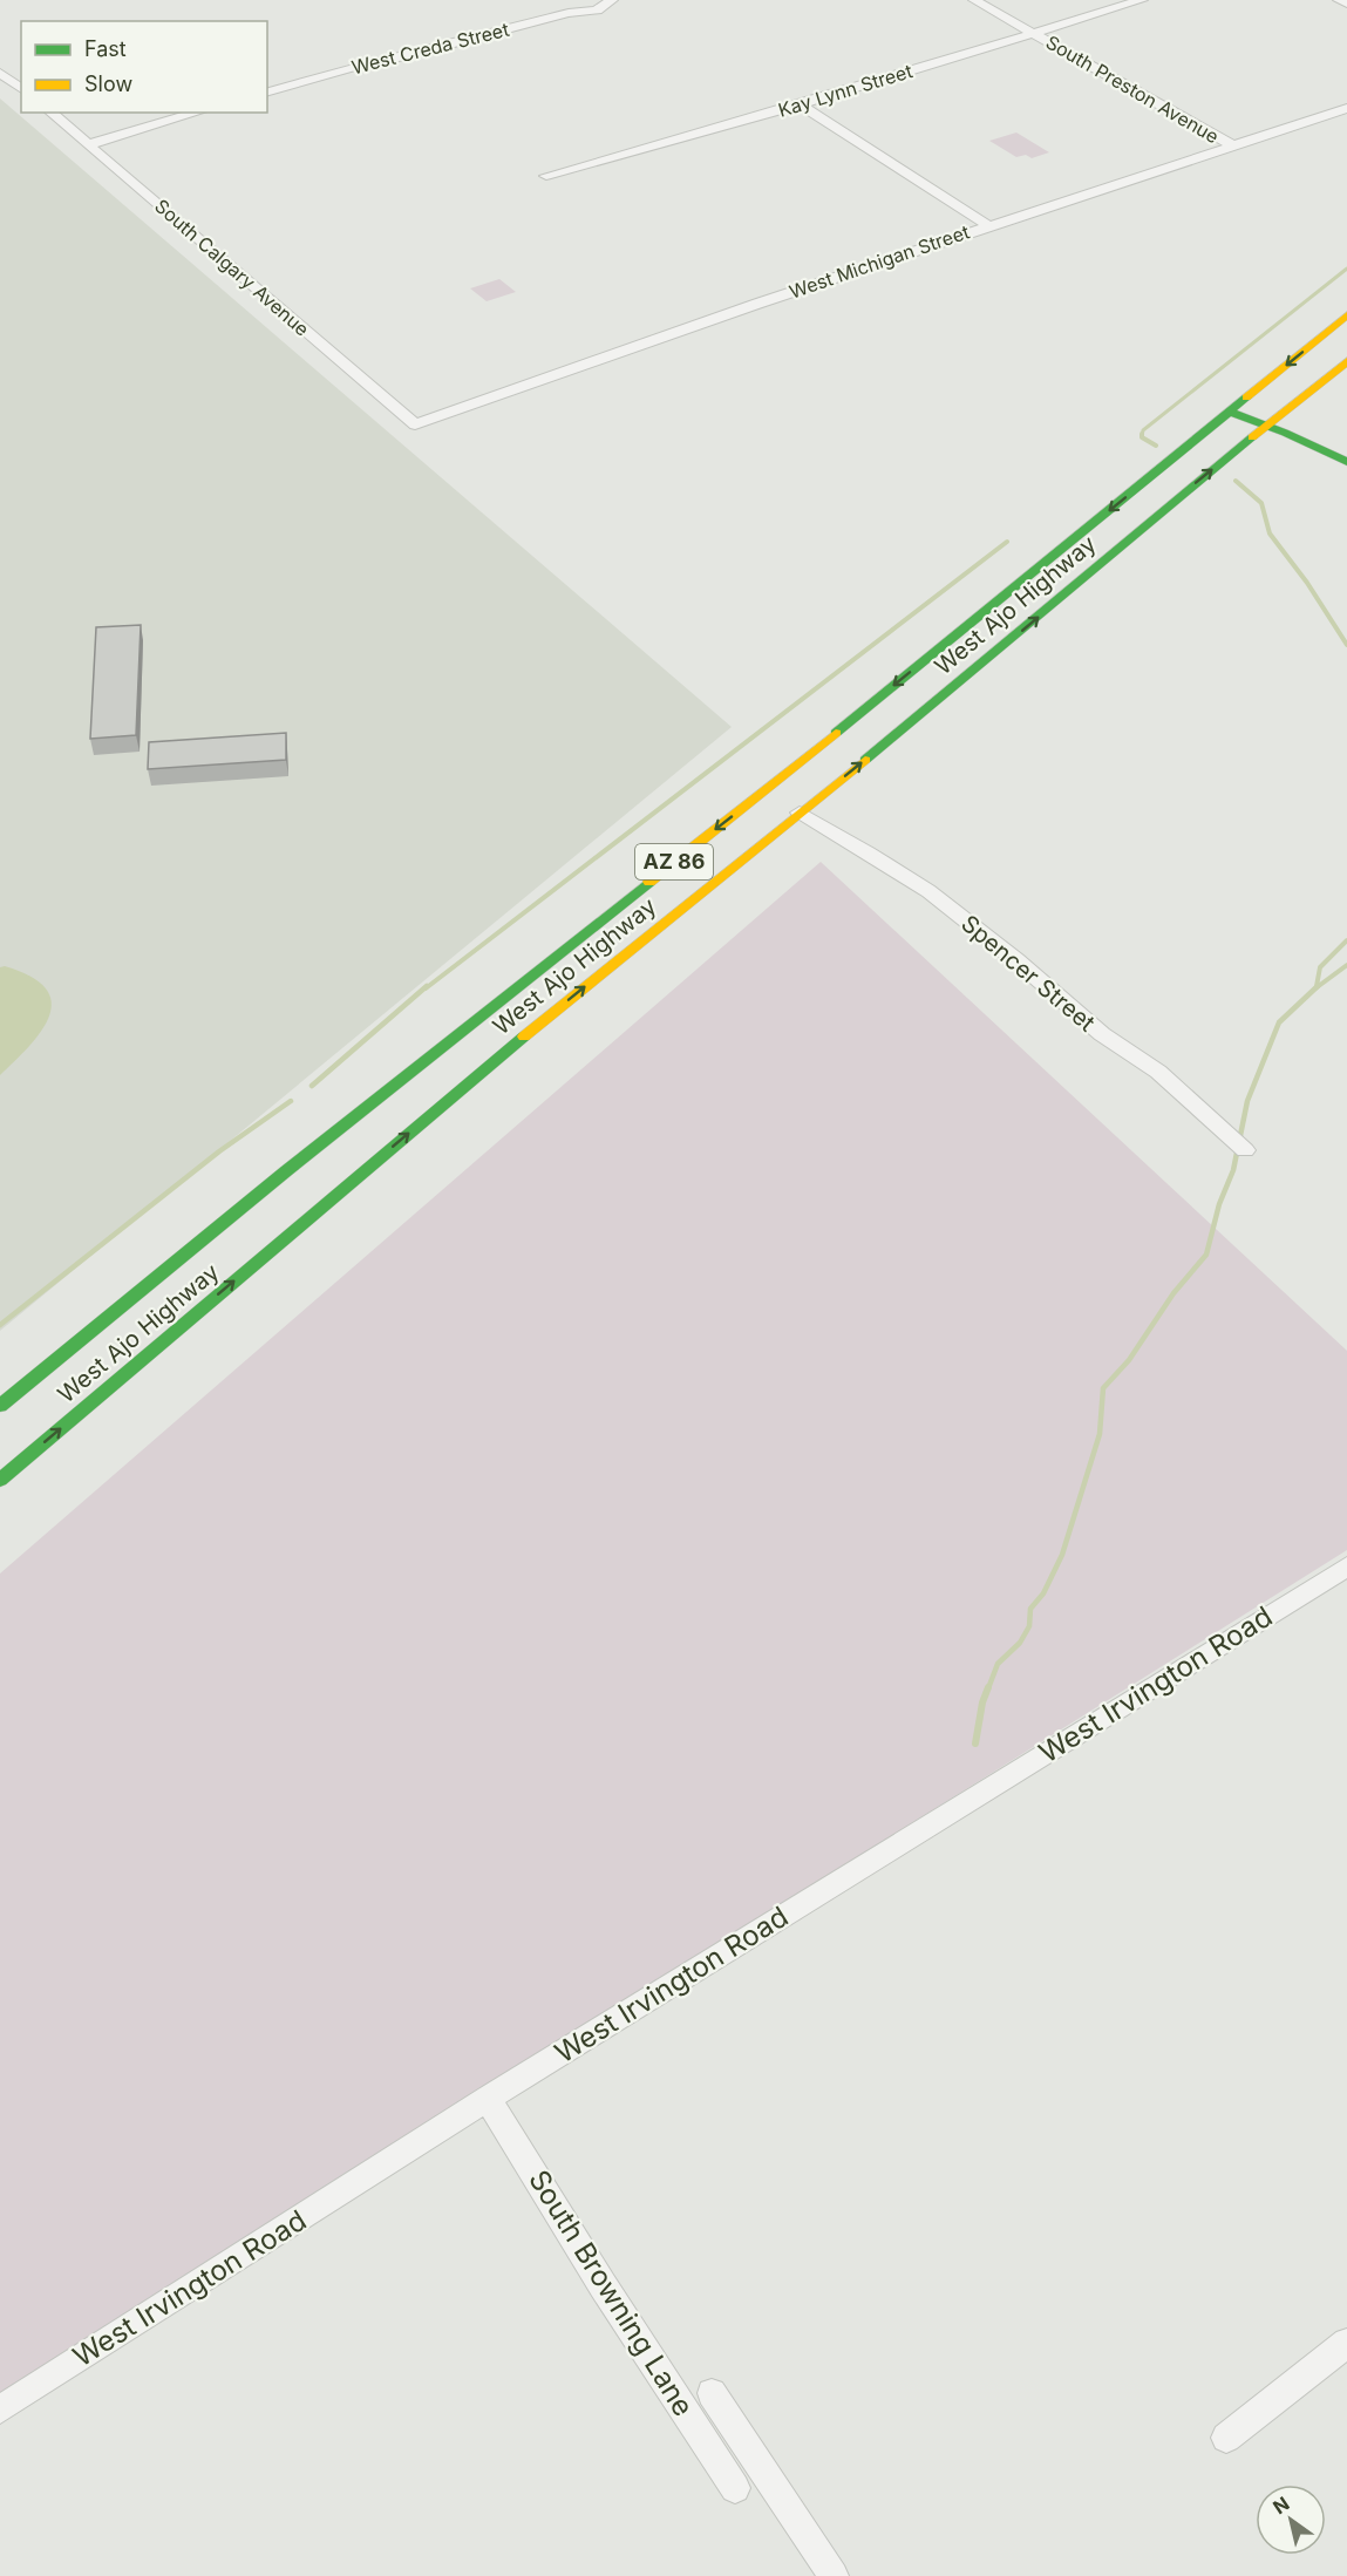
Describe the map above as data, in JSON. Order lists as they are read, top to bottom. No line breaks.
{"streets":{"main road":["West Ajo Highway","AZ 86"],"street":["West Creda Street","South Preston Avenue","Kay Lynn Street","West Michigan Street","South Calgary Avenue","Spencer Street","West Irvington Road","South Browning Lane"]},"crossings":[["South Preston Avenue","Kay Lynn Street"],["South Preston Avenue","West Michigan Street"],["West Michigan Street","South Calgary Avenue"],["West Ajo Highway","Spencer Street"],["West Irvington Road","South Browning Lane"]],"legend":["Fast","Slow"],"north":"top left"}
